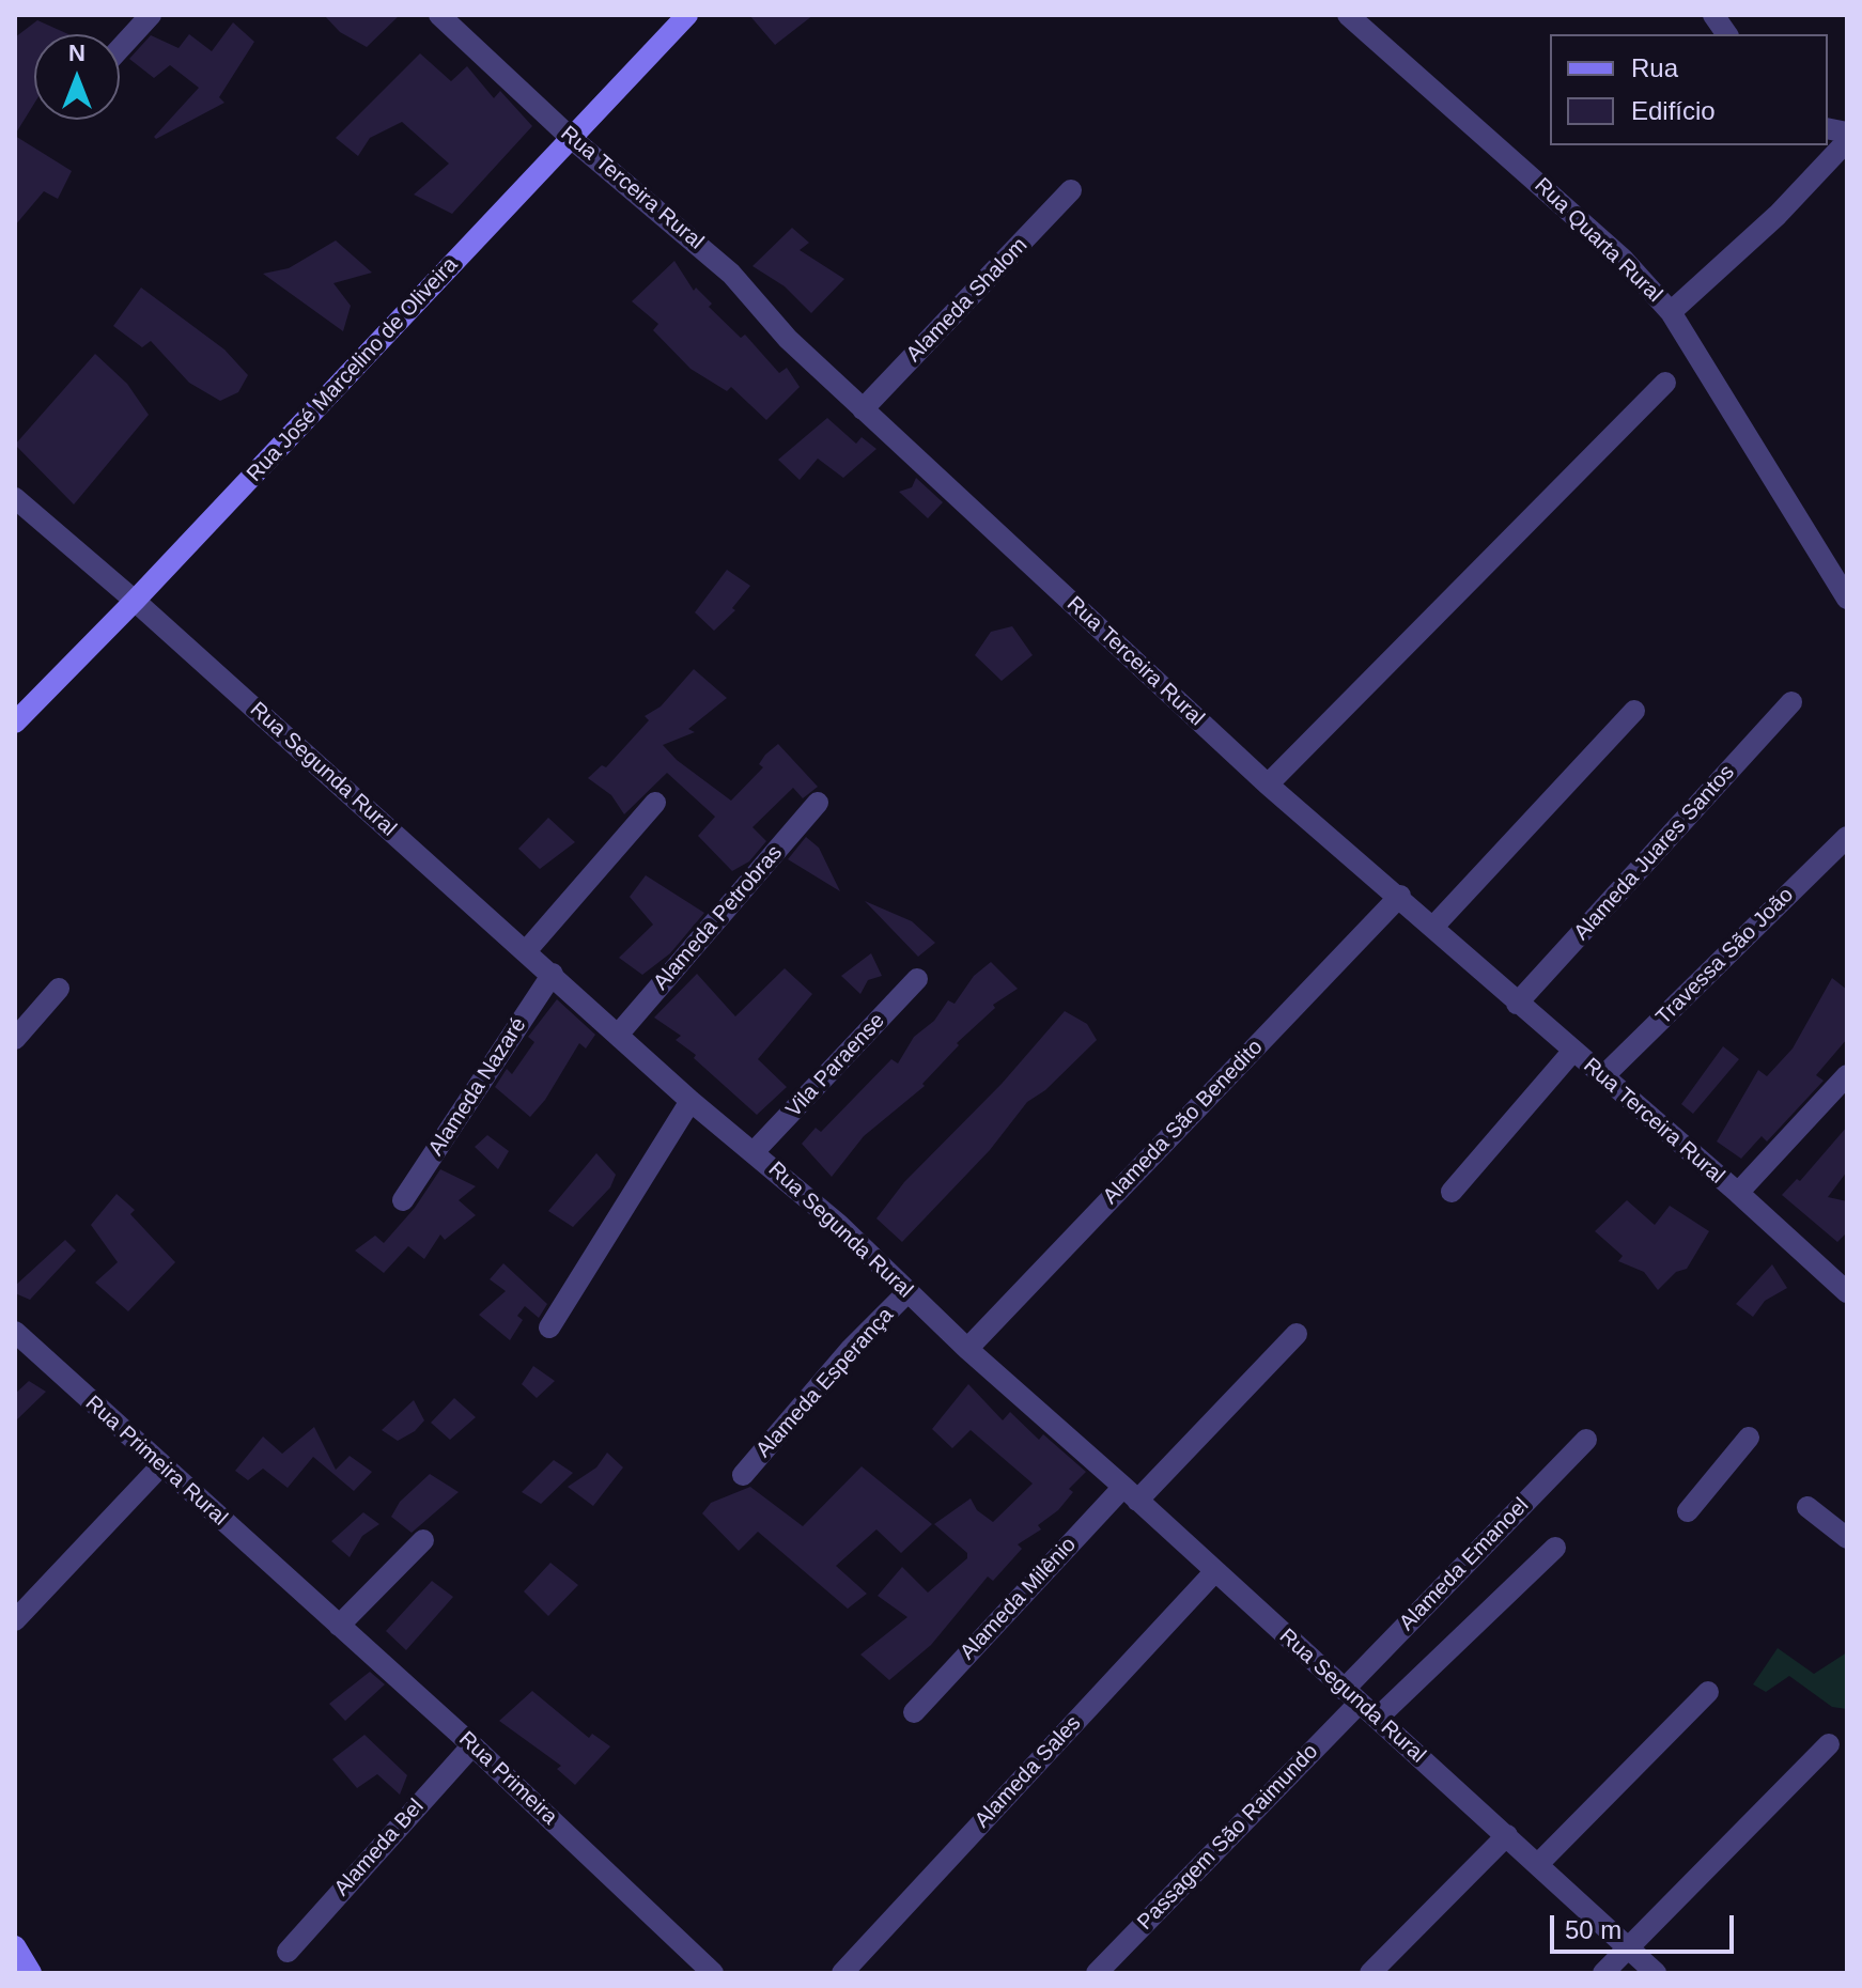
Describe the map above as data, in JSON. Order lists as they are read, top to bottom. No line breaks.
{"streets":{"street":["Rua Terceira Rural","Rua Quarta Rural","Alameda Shalom","Rua José Marcelino de Oliveira","Rua Segunda Rural","Alameda Juares Santos","Alameda Petrobras","Travessa São João","Vila Paraense","Alameda Nazaré","Alameda São Benedito","Alameda Esperança","Rua Primeira Rural","Alameda Emanoel","Alameda Milênio","Alameda Sales","Rua Primeira","Passagem São Raimundo","Alameda Bel"]},"crossings":[["Rua Terceira Rural","Alameda Shalom"],["Rua Terceira Rural","Rua José Marcelino de Oliveira"],["Rua Terceira Rural","Alameda Juares Santos"],["Rua Terceira Rural","Travessa São João"],["Rua Terceira Rural","Alameda São Benedito"],["Rua José Marcelino de Oliveira","Rua Segunda Rural"],["Rua Segunda Rural","Alameda Petrobras"],["Rua Segunda Rural","Vila Paraense"],["Rua Segunda Rural","Alameda Nazaré"],["Rua Segunda Rural","Alameda São Benedito"],["Rua Segunda Rural","Alameda Esperança"],["Rua Segunda Rural","Alameda Emanoel"],["Rua Segunda Rural","Alameda Milênio"],["Rua Segunda Rural","Alameda Sales"],["Rua Segunda Rural","Passagem São Raimundo"],["Rua Primeira Rural","Rua Primeira"],["Alameda Emanoel","Passagem São Raimundo"],["Rua Primeira","Alameda Bel"]],"legend":["Rua","Edifício"],"scale_bar":"50 m","north":"top"}
